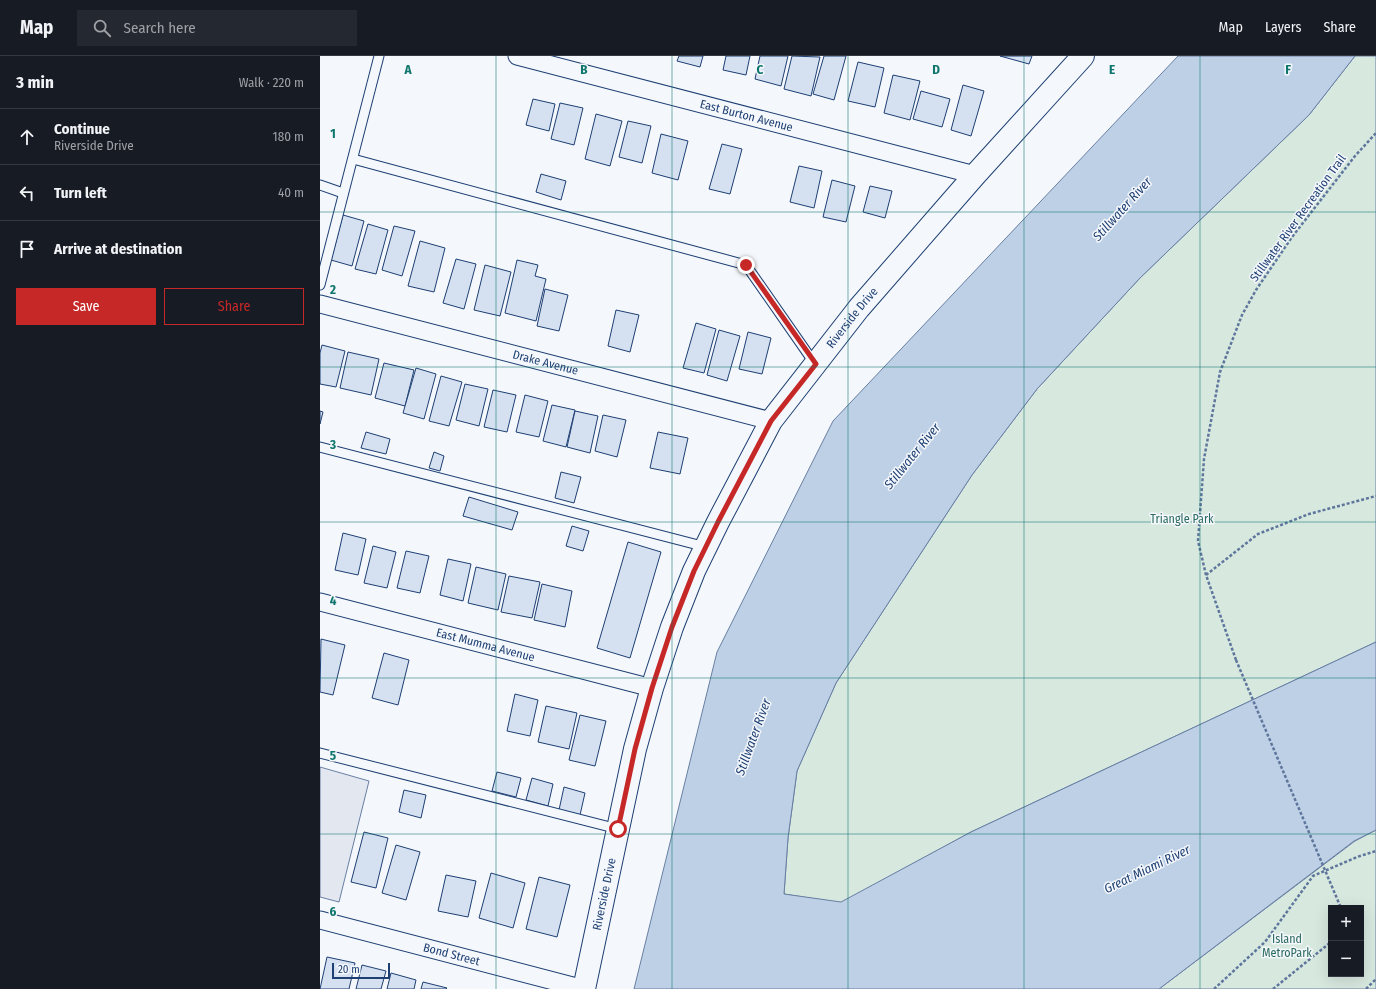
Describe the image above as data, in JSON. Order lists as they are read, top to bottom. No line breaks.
{"streets":{"main road":["Riverside Drive"],"street":["East Burton Avenue","Drake Avenue","East Mumma Avenue","Bond Street"],"path":["Stillwater River Recreation Trail"]},"crossings":[["East Burton Avenue","Riverside Drive"],["Riverside Drive","Drake Avenue"],["Riverside Drive","East Mumma Avenue"],["Riverside Drive","Bond Street"]],"water":["Stillwater River","Great Miami River"],"parks":["Triangle Park","Island MetroPark"],"scale_bar":"20 m","page":{"header":"Map","search":"Search here","nav":["Map","Layers","Share"],"heading":["3 min","Walk · 220 m"],"list":[["Continue","Riverside Drive","180 m"],["Turn left","40 m"],"Arrive at destination"],"buttons":["Save","Share"],"map_buttons":["+","−"],"scale":"20 m"},"grid":{"columns":["A","B","C","D","E","F"],"rows":["1","2","3","4","5","6"]}}
